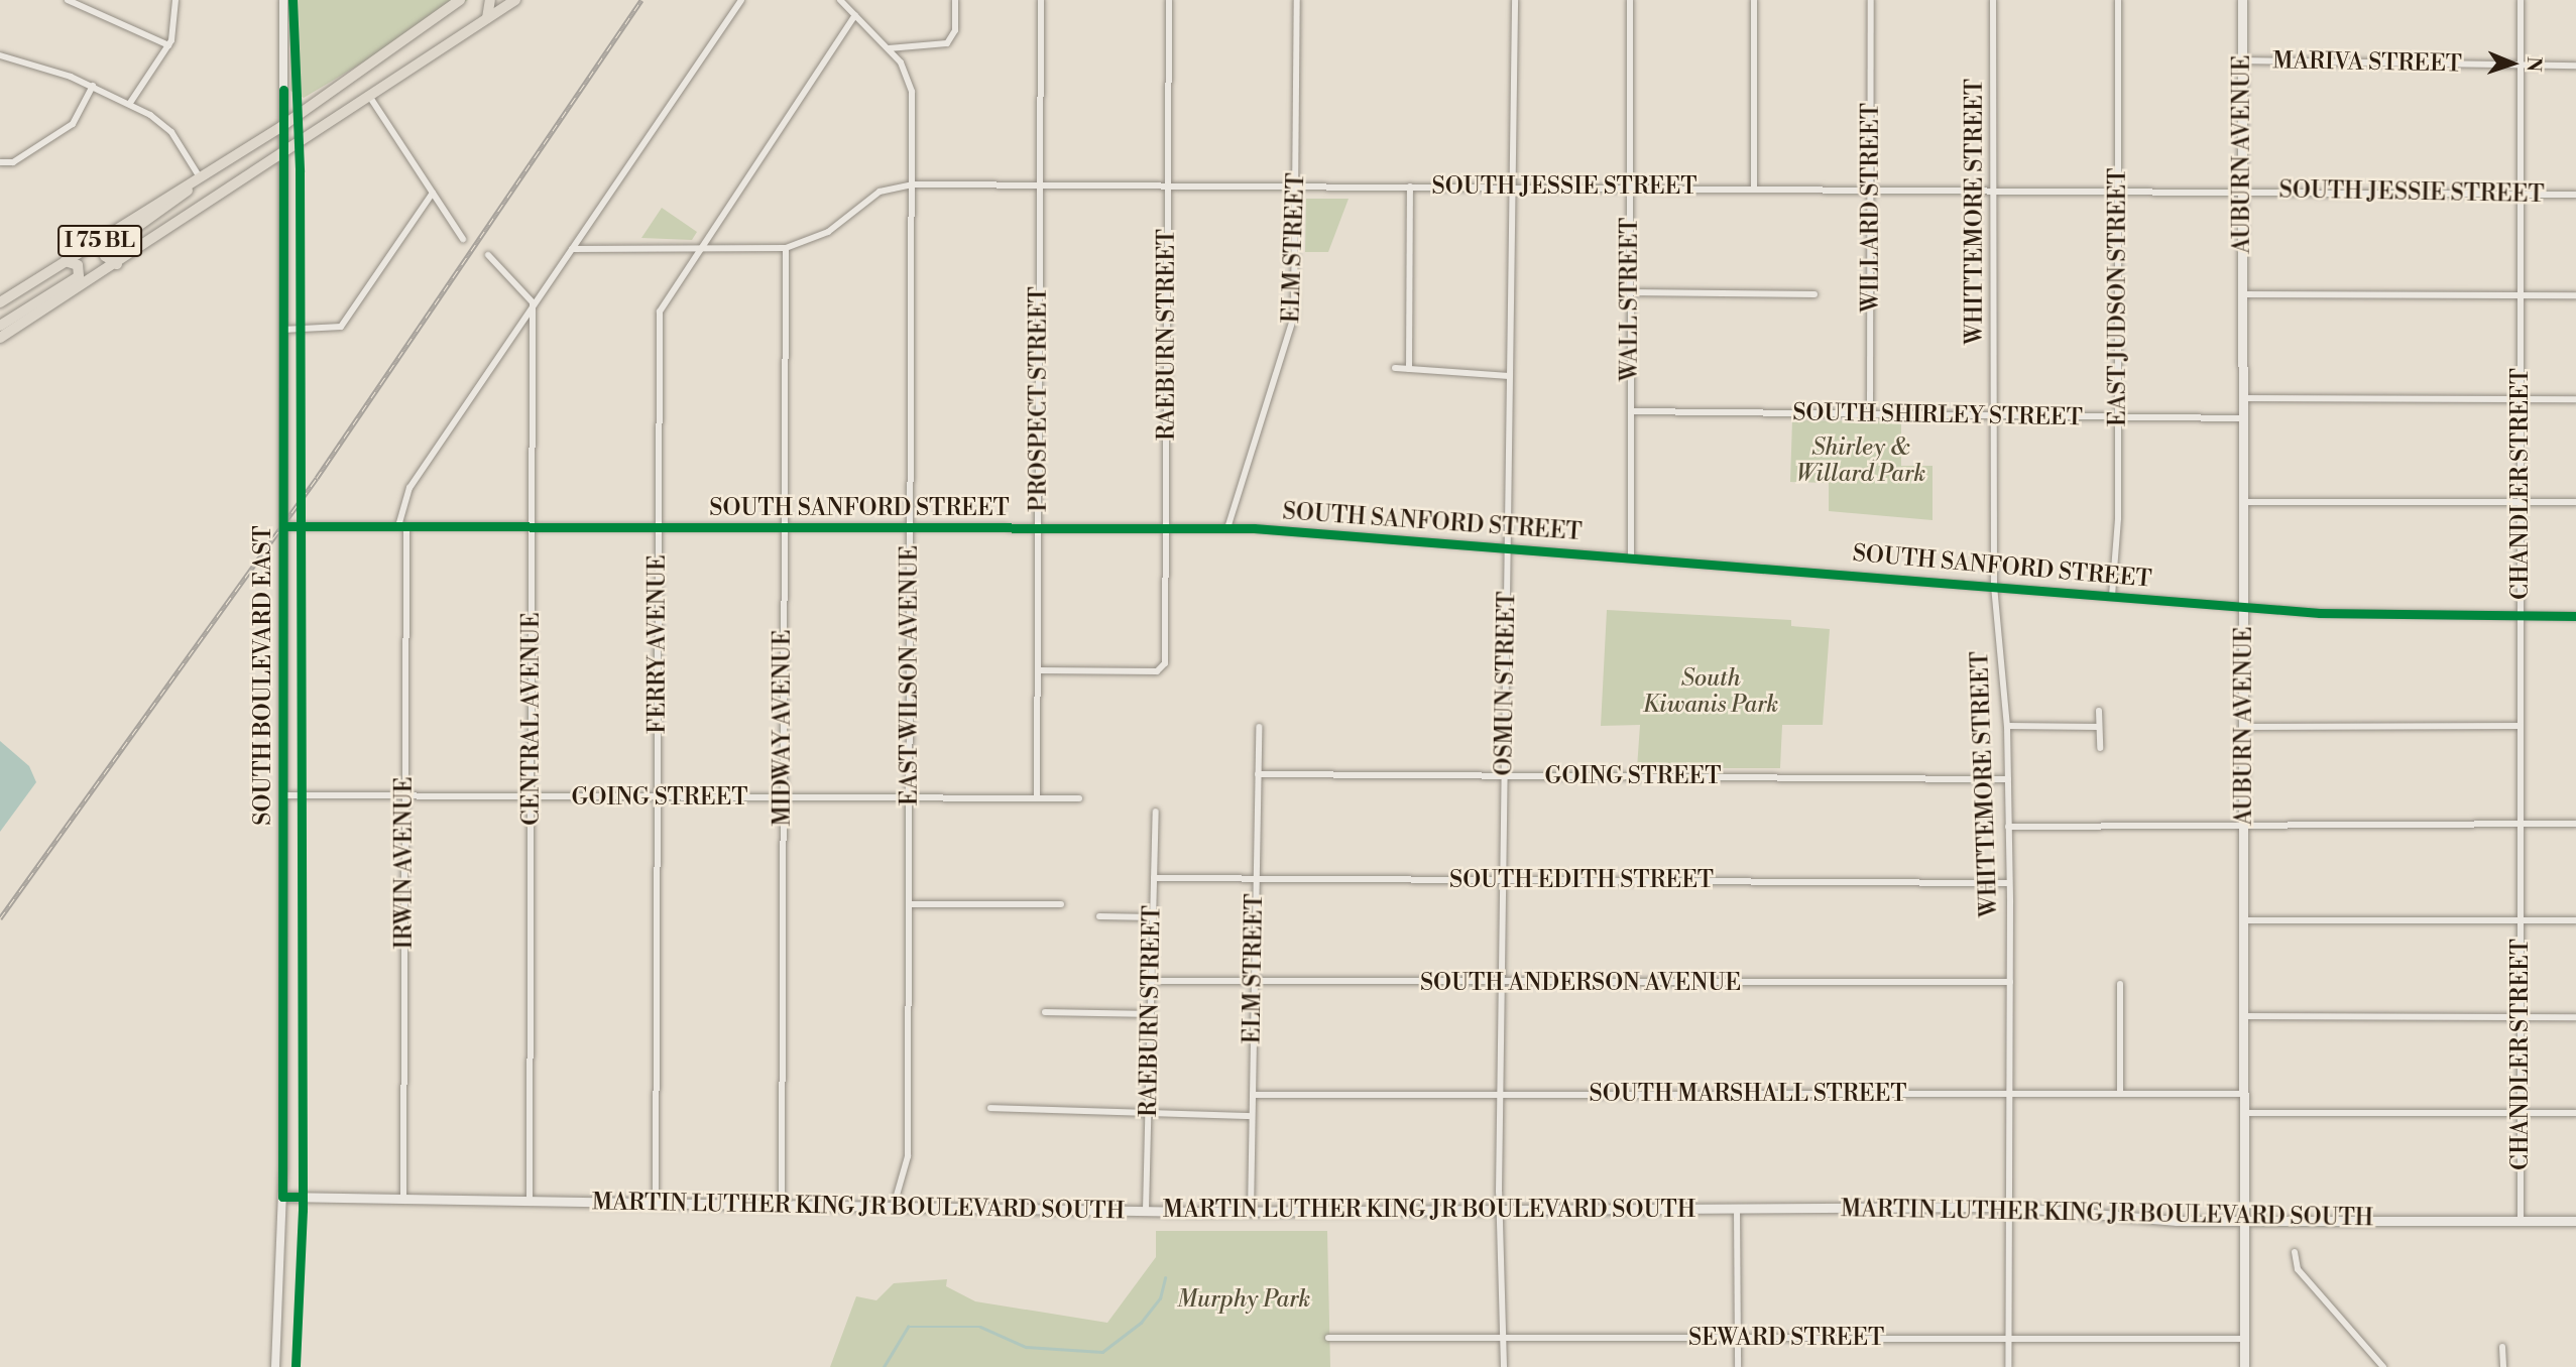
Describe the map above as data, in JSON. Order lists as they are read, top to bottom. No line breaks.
{"streets":{"main road":["AUBURN AVENUE","I 75 BL","MARTIN LUTHER KING JR BOULEVARD SOUTH"],"street":["MARIVA STREET","SOUTH JESSIE STREET","WILLARD STREET","WHITTEMORE STREET","ELM STREET","EAST JUDSON STREET","WALL STREET","RAEBURN STREET","PROSPECT STREET","SOUTH SHIRLEY STREET","CHANDLER STREET","SOUTH SANFORD STREET","FERRY AVENUE","SOUTH BOULEVARD EAST","EAST WILSON AVENUE","OSMUN STREET","CENTRAL AVENUE","MIDWAY AVENUE","GOING STREET","IRWIN AVENUE","SOUTH EDITH STREET","SOUTH ANDERSON AVENUE","SOUTH MARSHALL STREET","SEWARD STREET"]},"crossings":[["MARIVA STREET","AUBURN AVENUE"],["MARIVA STREET","CHANDLER STREET"],["AUBURN AVENUE","SOUTH JESSIE STREET"],["AUBURN AVENUE","SOUTH SHIRLEY STREET"],["AUBURN AVENUE","SOUTH SANFORD STREET"],["AUBURN AVENUE","SOUTH MARSHALL STREET"],["AUBURN AVENUE","MARTIN LUTHER KING JR BOULEVARD SOUTH"],["AUBURN AVENUE","SEWARD STREET"],["SOUTH JESSIE STREET","WILLARD STREET"],["SOUTH JESSIE STREET","WHITTEMORE STREET"],["SOUTH JESSIE STREET","ELM STREET"],["SOUTH JESSIE STREET","EAST JUDSON STREET"],["SOUTH JESSIE STREET","WALL STREET"],["SOUTH JESSIE STREET","RAEBURN STREET"],["SOUTH JESSIE STREET","PROSPECT STREET"],["SOUTH JESSIE STREET","CHANDLER STREET"],["SOUTH JESSIE STREET","FERRY AVENUE"],["SOUTH JESSIE STREET","EAST WILSON AVENUE"],["SOUTH JESSIE STREET","OSMUN STREET"],["SOUTH JESSIE STREET","MIDWAY AVENUE"],["WILLARD STREET","SOUTH SHIRLEY STREET"],["WHITTEMORE STREET","SOUTH SHIRLEY STREET"],["WHITTEMORE STREET","SOUTH SANFORD STREET"],["WHITTEMORE STREET","GOING STREET"],["WHITTEMORE STREET","SOUTH EDITH STREET"],["WHITTEMORE STREET","SOUTH ANDERSON AVENUE"],["WHITTEMORE STREET","SOUTH MARSHALL STREET"],["WHITTEMORE STREET","MARTIN LUTHER KING JR BOULEVARD SOUTH"],["WHITTEMORE STREET","SEWARD STREET"],["I 75 BL","SOUTH BOULEVARD EAST"],["ELM STREET","SOUTH SANFORD STREET"],["ELM STREET","GOING STREET"],["ELM STREET","SOUTH EDITH STREET"],["ELM STREET","SOUTH ANDERSON AVENUE"],["ELM STREET","SOUTH MARSHALL STREET"],["ELM STREET","MARTIN LUTHER KING JR BOULEVARD SOUTH"],["EAST JUDSON STREET","SOUTH SHIRLEY STREET"],["EAST JUDSON STREET","SOUTH SANFORD STREET"],["WALL STREET","SOUTH SHIRLEY STREET"],["WALL STREET","SOUTH SANFORD STREET"],["RAEBURN STREET","PROSPECT STREET"],["RAEBURN STREET","SOUTH SANFORD STREET"],["RAEBURN STREET","SOUTH EDITH STREET"],["RAEBURN STREET","SOUTH ANDERSON AVENUE"],["RAEBURN STREET","MARTIN LUTHER KING JR BOULEVARD SOUTH"],["PROSPECT STREET","SOUTH SANFORD STREET"],["PROSPECT STREET","GOING STREET"],["CHANDLER STREET","SOUTH SANFORD STREET"],["CHANDLER STREET","MARTIN LUTHER KING JR BOULEVARD SOUTH"],["SOUTH SANFORD STREET","FERRY AVENUE"],["SOUTH SANFORD STREET","SOUTH BOULEVARD EAST"],["SOUTH SANFORD STREET","EAST WILSON AVENUE"],["SOUTH SANFORD STREET","OSMUN STREET"],["SOUTH SANFORD STREET","CENTRAL AVENUE"],["SOUTH SANFORD STREET","MIDWAY AVENUE"],["SOUTH SANFORD STREET","IRWIN AVENUE"],["FERRY AVENUE","EAST WILSON AVENUE"],["FERRY AVENUE","GOING STREET"],["FERRY AVENUE","MARTIN LUTHER KING JR BOULEVARD SOUTH"],["SOUTH BOULEVARD EAST","GOING STREET"],["SOUTH BOULEVARD EAST","MARTIN LUTHER KING JR BOULEVARD SOUTH"],["EAST WILSON AVENUE","GOING STREET"],["EAST WILSON AVENUE","MARTIN LUTHER KING JR BOULEVARD SOUTH"],["OSMUN STREET","GOING STREET"],["OSMUN STREET","SOUTH EDITH STREET"],["OSMUN STREET","SOUTH ANDERSON AVENUE"],["OSMUN STREET","SOUTH MARSHALL STREET"],["OSMUN STREET","MARTIN LUTHER KING JR BOULEVARD SOUTH"],["OSMUN STREET","SEWARD STREET"],["CENTRAL AVENUE","GOING STREET"],["CENTRAL AVENUE","MARTIN LUTHER KING JR BOULEVARD SOUTH"],["MIDWAY AVENUE","GOING STREET"],["MIDWAY AVENUE","MARTIN LUTHER KING JR BOULEVARD SOUTH"],["GOING STREET","IRWIN AVENUE"],["IRWIN AVENUE","MARTIN LUTHER KING JR BOULEVARD SOUTH"]],"parks":["Shirley & Willard Park","South Kiwanis Park","Murphy Park"],"north":"right"}
